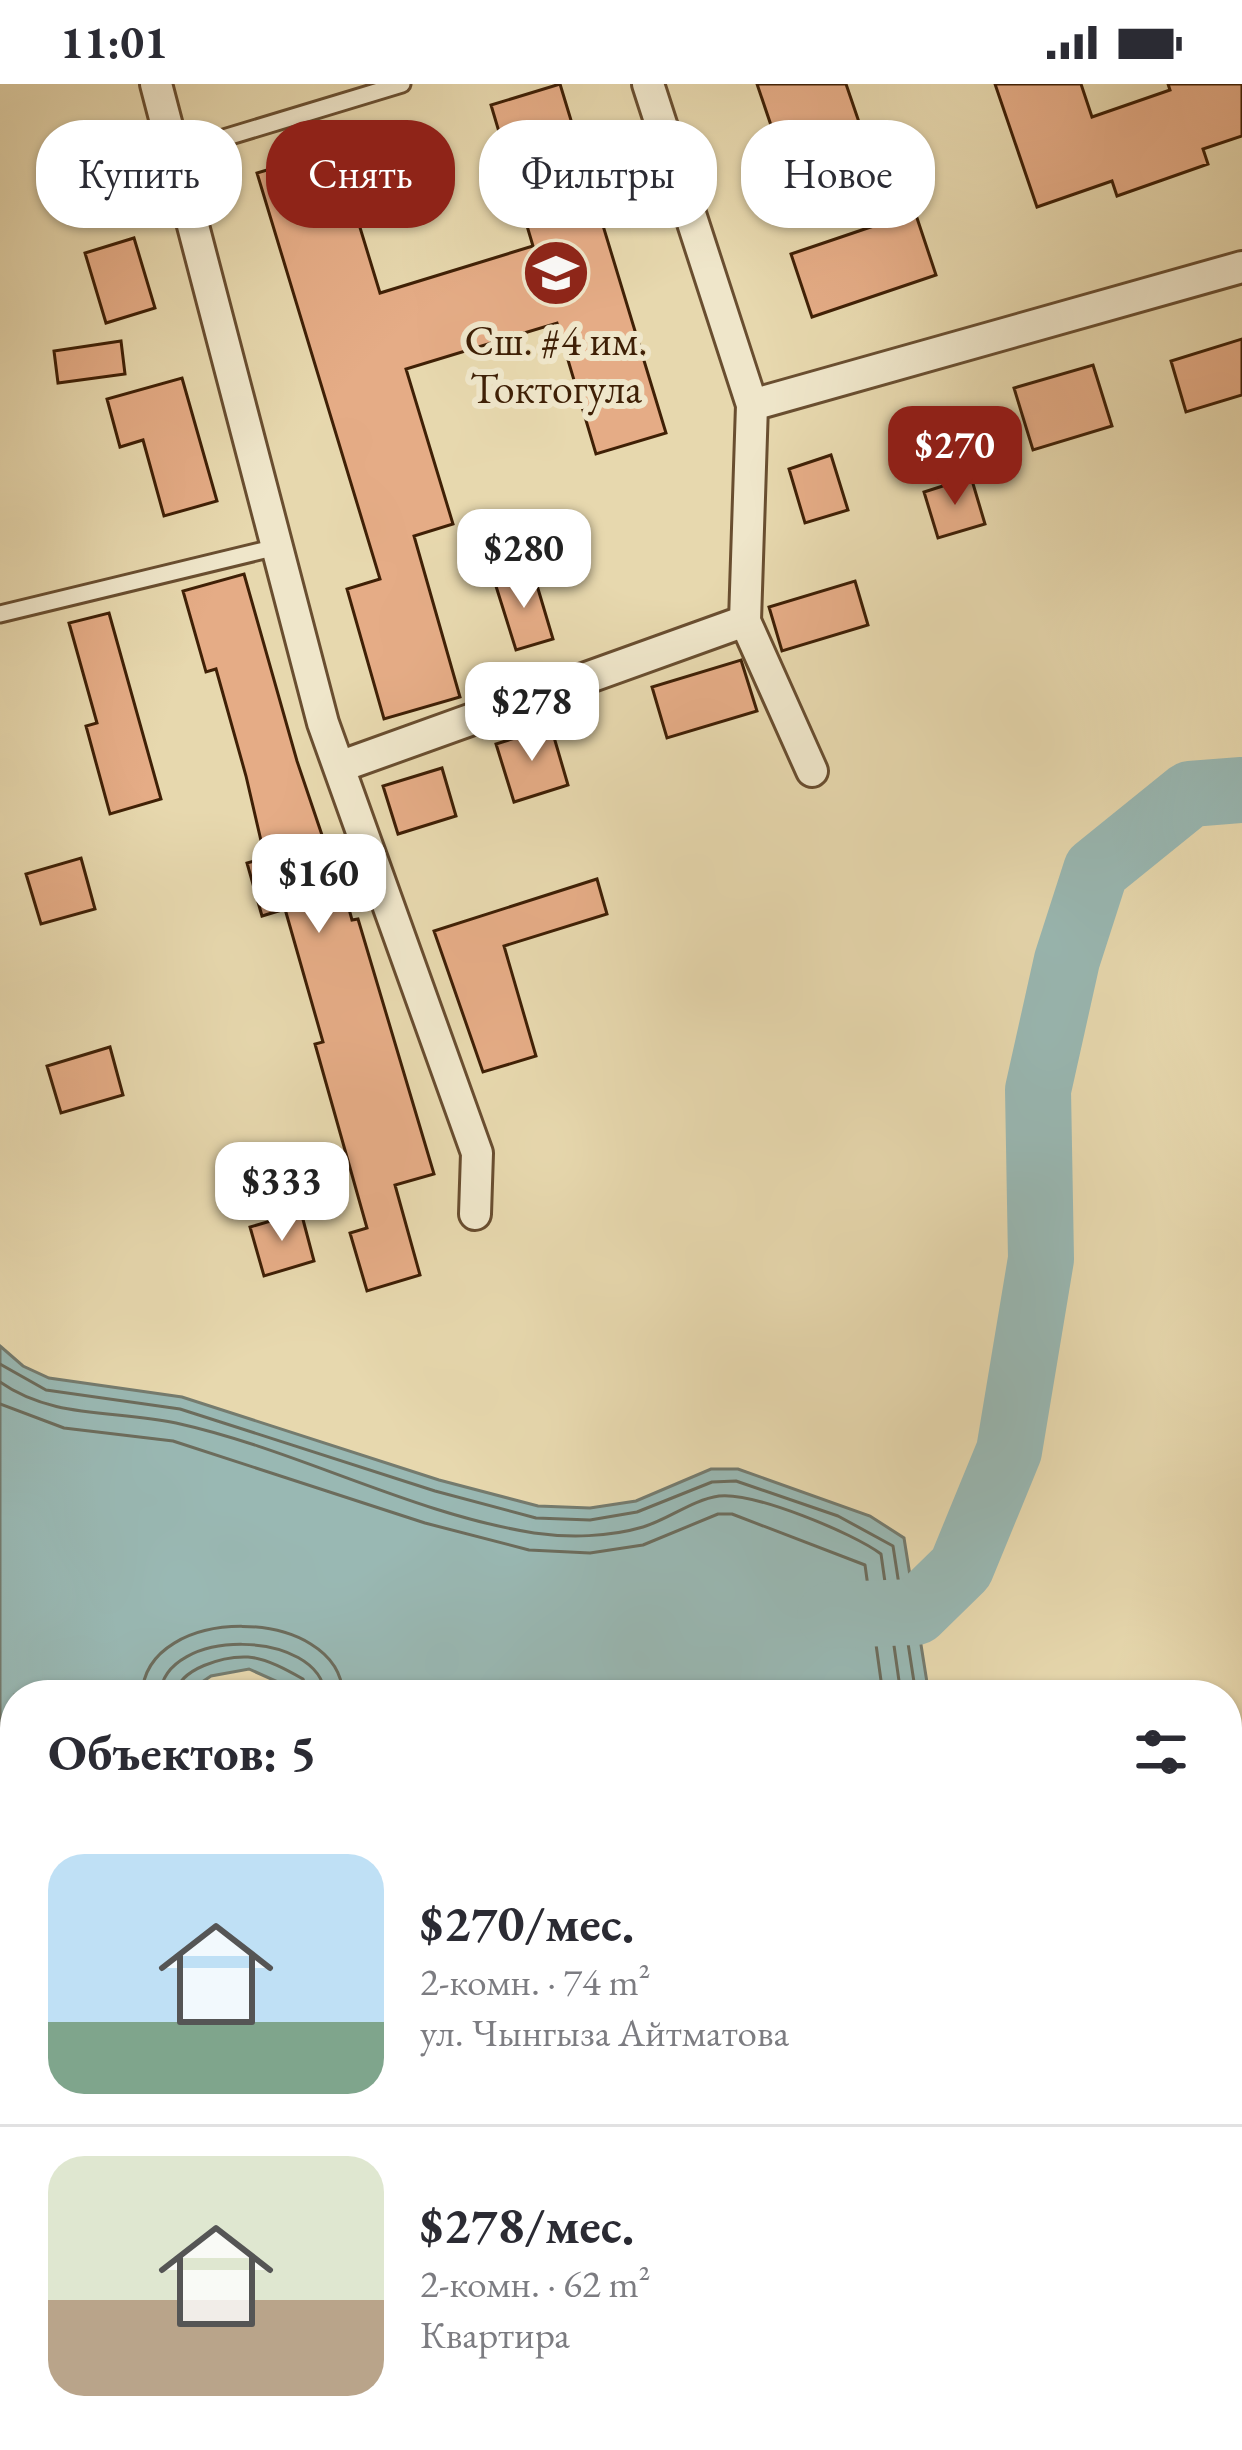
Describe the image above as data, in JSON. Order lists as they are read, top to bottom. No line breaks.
{"places":{"school or university":["Сш. #4 им. Токтогула"]},"page":{"status":"11:01","chip":["Купить","Снять","Фильтры","Новое"],"price":["$270","$280","$278","$160","$333"],"heading":"Объектов: 5","list":[{"name":"$270/мес.","note":"2-комн. · 74 m² · ул. Чынгыза Айтматова"},{"name":"$278/мес.","note":"2-комн. · 62 m² · Квартира"}]}}
